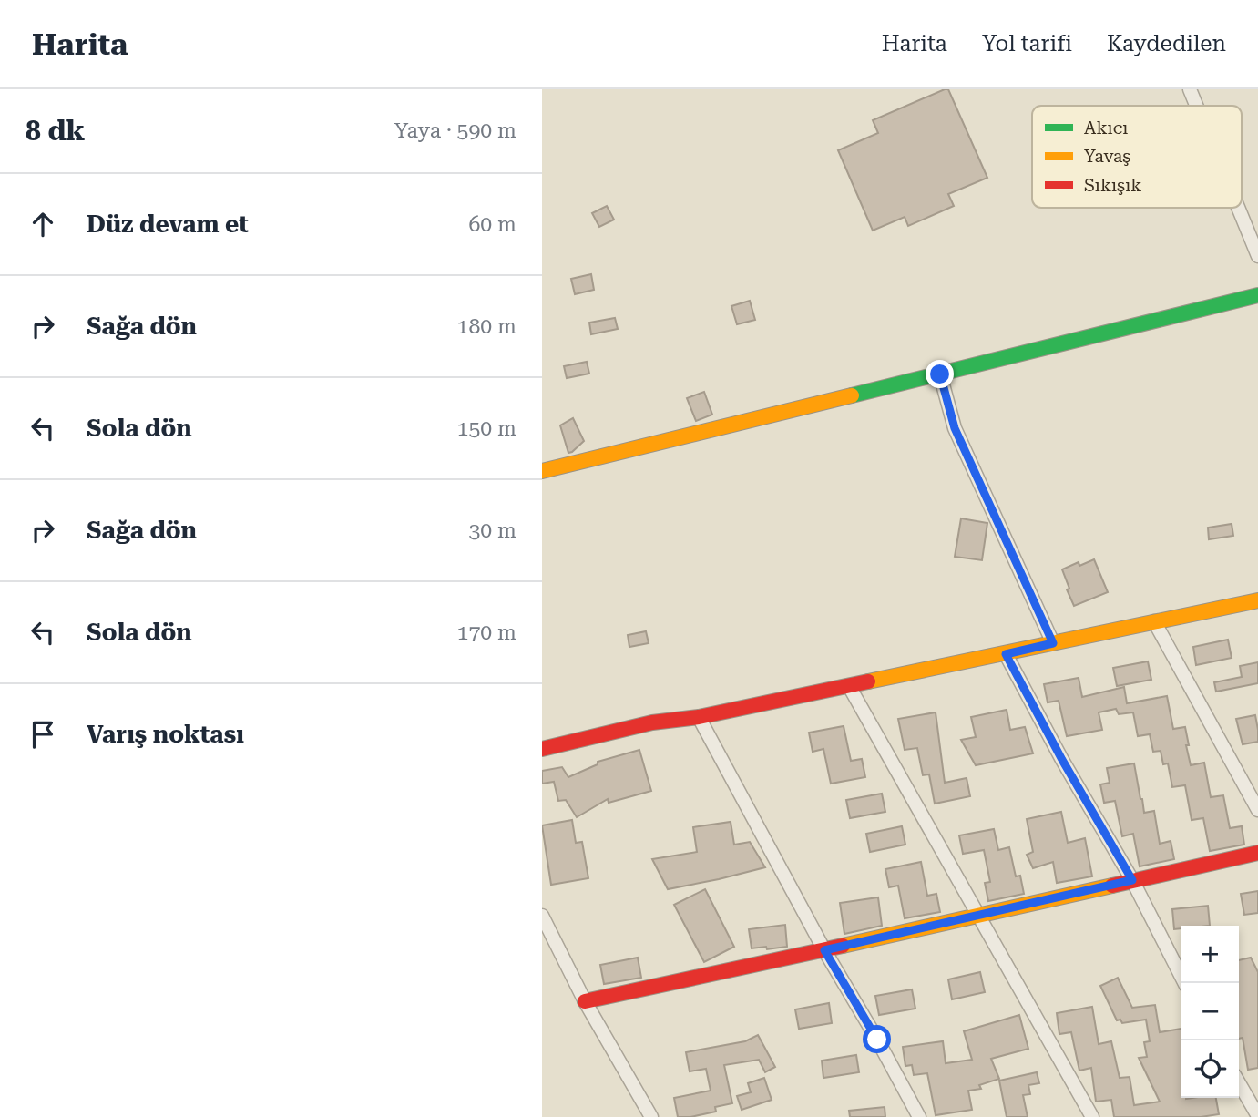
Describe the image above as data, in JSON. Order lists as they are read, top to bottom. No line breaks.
{"legend":["Akıcı","Yavaş","Sıkışık"],"page":{"header":"Harita","nav":["Harita","Yol tarifi","Kaydedilen"],"heading":["8 dk","Yaya · 590 m"],"list":[["Düz devam et","60 m"],["Sağa dön","180 m"],["Sola dön","150 m"],["Sağa dön","30 m"],["Sola dön","170 m"],"Varış noktası"],"map_buttons":["+","−"]}}
